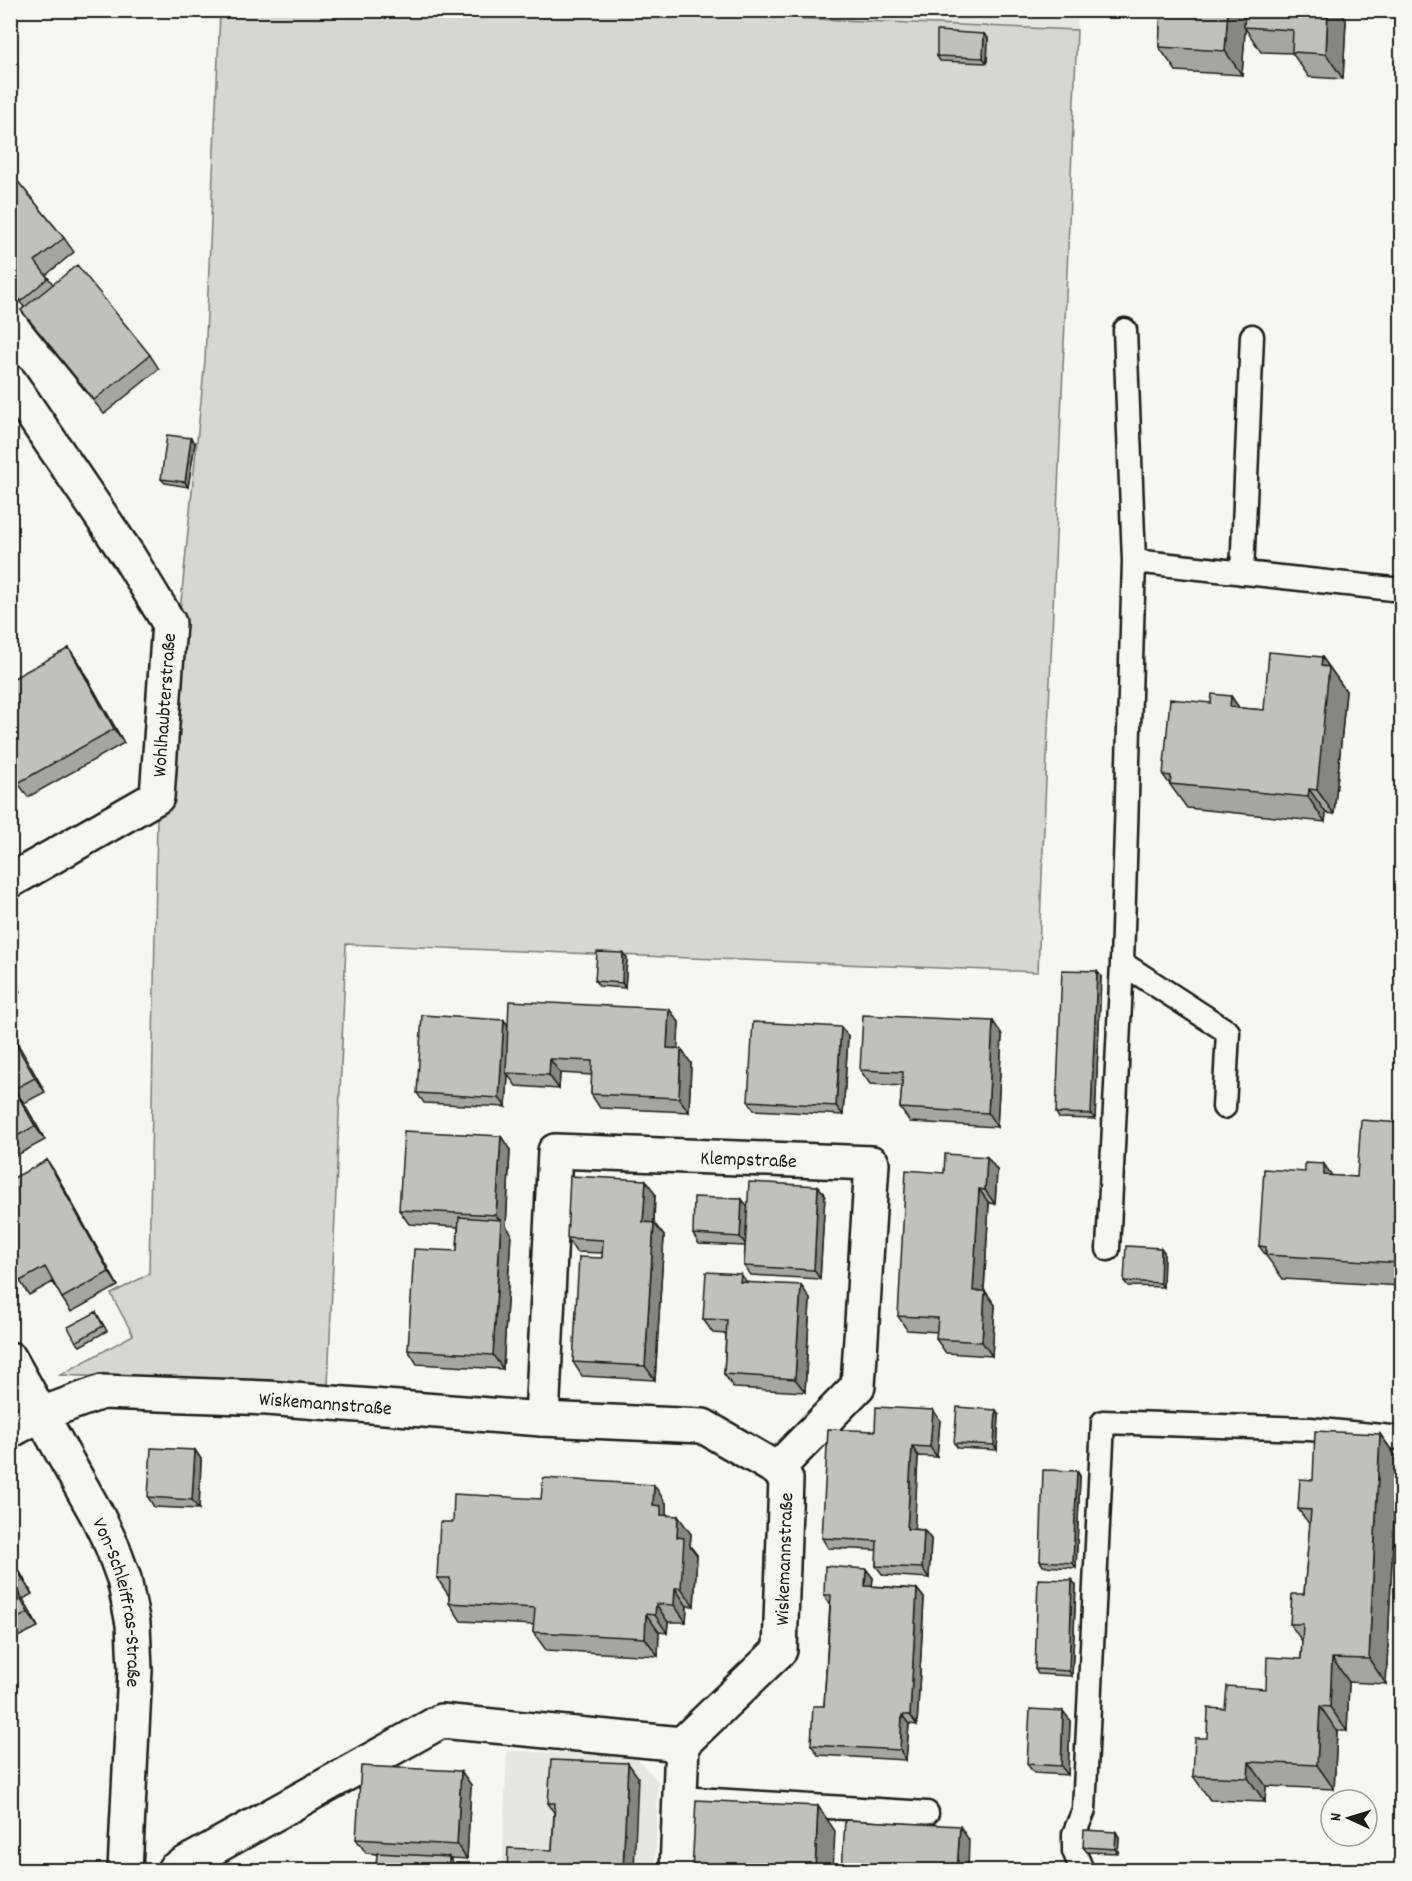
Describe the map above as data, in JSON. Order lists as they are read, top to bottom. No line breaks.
{"streets":{"street":["Wohlhaubterstraße","Klempstraße","Wiskemannstraße","Von-Schleiffras-Straße"]},"crossings":[["Klempstraße","Wiskemannstraße"],["Wiskemannstraße","Von-Schleiffras-Straße"]],"north":"left"}
